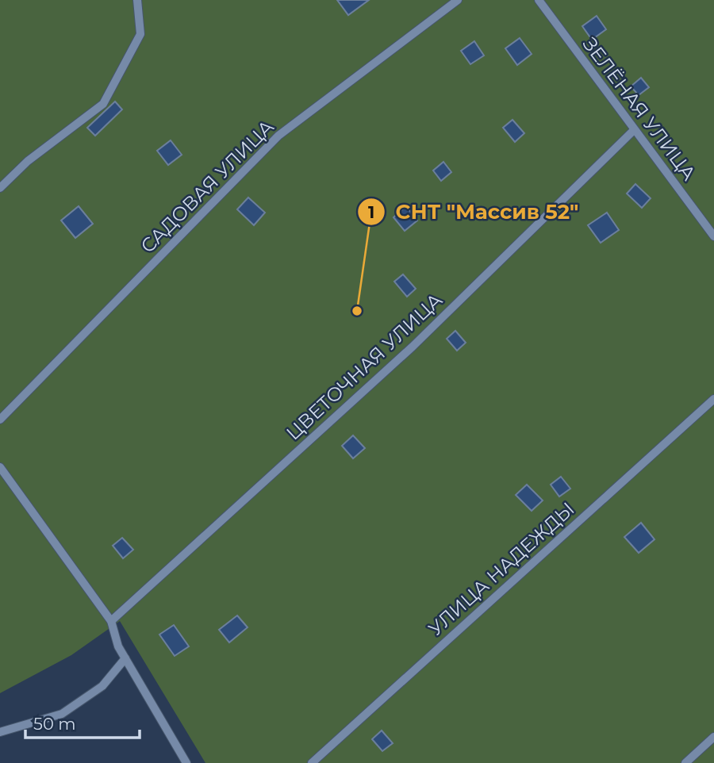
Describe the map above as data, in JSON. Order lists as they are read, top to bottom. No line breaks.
{"streets":{"lane":["ЗЕЛЁНАЯ УЛИЦА","САДОВАЯ УЛИЦА","ЦВЕТОЧНАЯ УЛИЦА","УЛИЦА НАДЕЖДЫ"]},"crossings":[["ЗЕЛЁНАЯ УЛИЦА","ЦВЕТОЧНАЯ УЛИЦА"]],"places":["СНТ \"Массив 52\""],"scale_bar":"50 m"}
